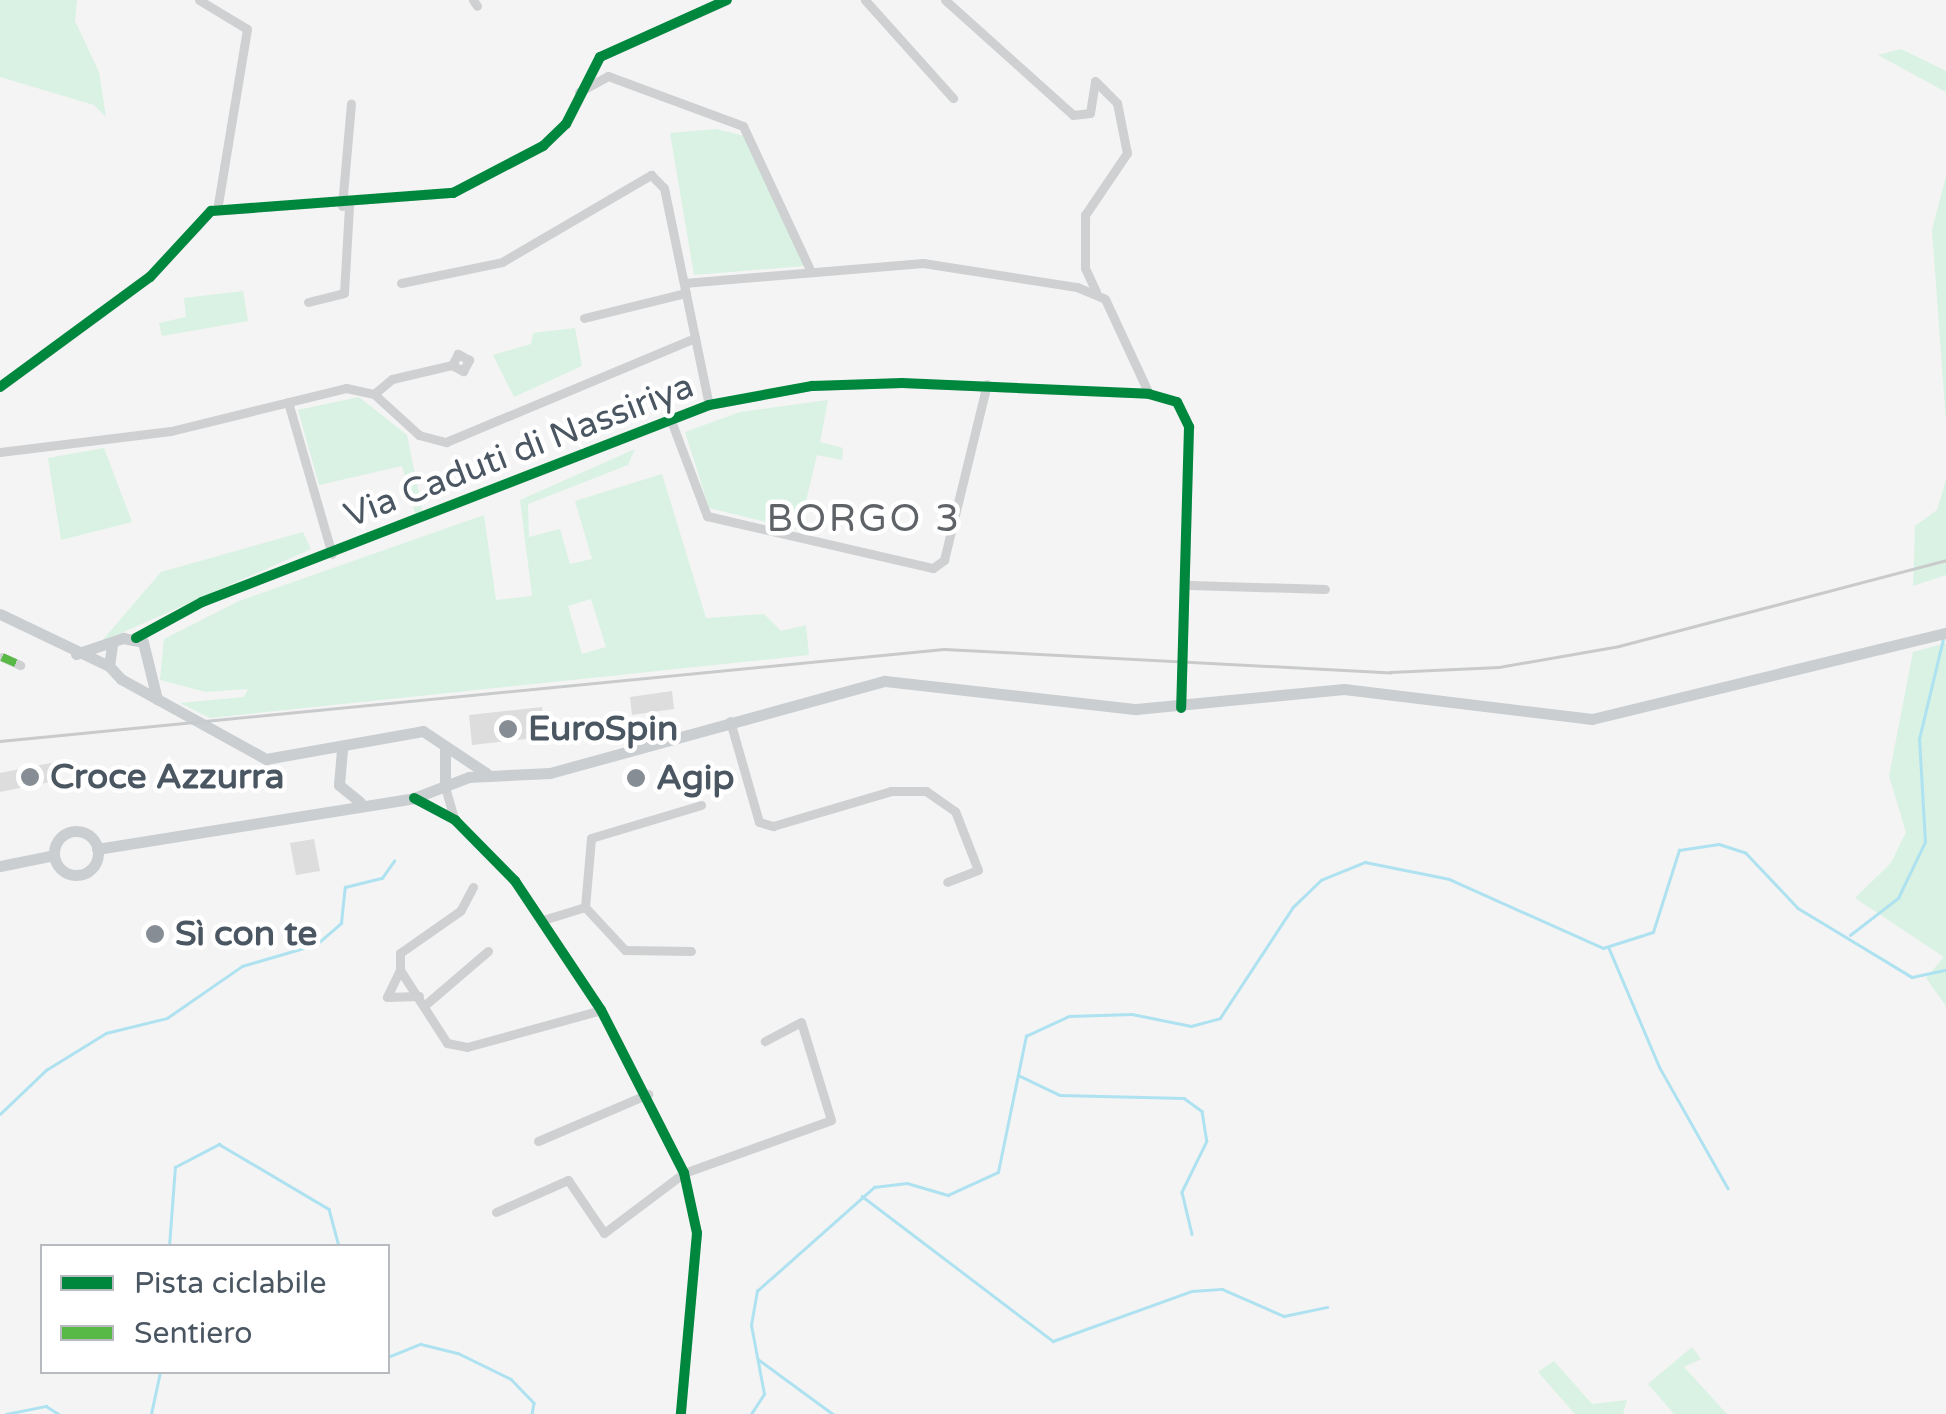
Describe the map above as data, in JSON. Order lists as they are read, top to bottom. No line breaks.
{"streets":{"street":["Via Caduti di Nassiriya"]},"districts":["BORGO 3"],"places":["EuroSpin","Croce Azzurra","Agip","Sì con te"],"legend":["Pista ciclabile","Sentiero"]}
